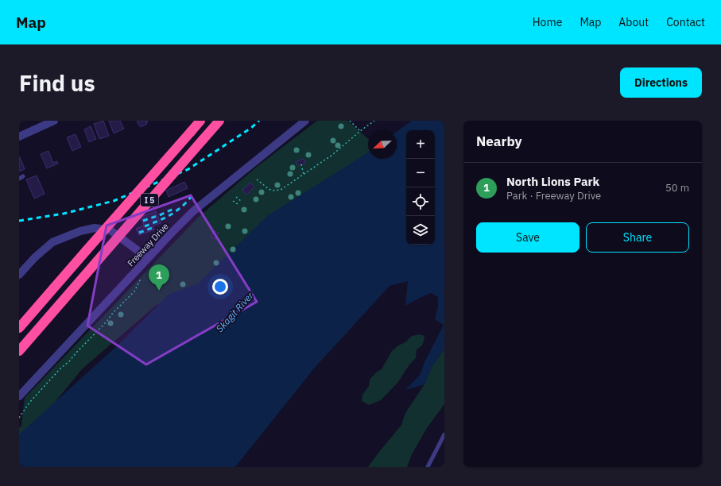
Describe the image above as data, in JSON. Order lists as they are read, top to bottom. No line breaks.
{"streets":{"highway":["I 5"],"street":["Freeway Drive"]},"water":["Skagit River"],"north":"bottom left","page":{"header":"Map","nav":["Home","Map","About","Contact"],"buttons":["Directions",["Save","Share"]],"title":"Find us","heading":"Nearby","map_buttons":["+","−"],"list":[{"mark":"1","name":"North Lions Park","note":"Park · Freeway Drive","value":"50 m"}],"pins":"1"}}
